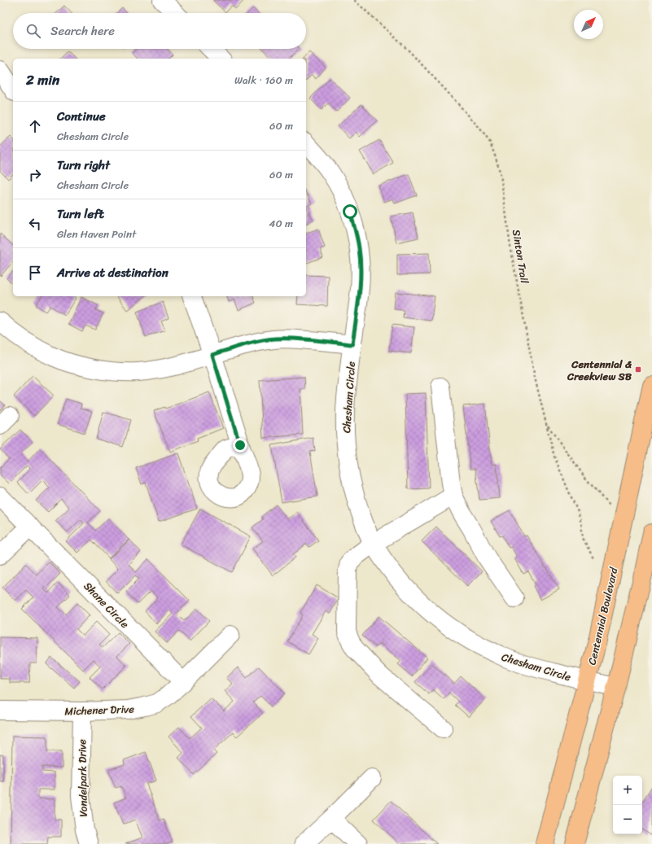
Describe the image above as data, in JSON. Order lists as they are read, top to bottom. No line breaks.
{"streets":{"main road":["Centennial Boulevard"],"street":["Chesham Circle","Shane Circle","Michener Drive","Vondelpark Drive"],"path":["Sinton Trail"]},"crossings":[["Chesham Circle","Centennial Boulevard"],["Shane Circle","Michener Drive"],["Michener Drive","Vondelpark Drive"]],"places":{"transit":["Centennial & Creekview SB"]},"north":"top right","page":{"search":"Search here","heading":["2 min","Walk · 160 m"],"list":[["Continue","Chesham Circle","60 m"],["Turn right","Chesham Circle","60 m"],["Turn left","Glen Haven Point","40 m"],"Arrive at destination"],"map_buttons":["+","−"]}}
